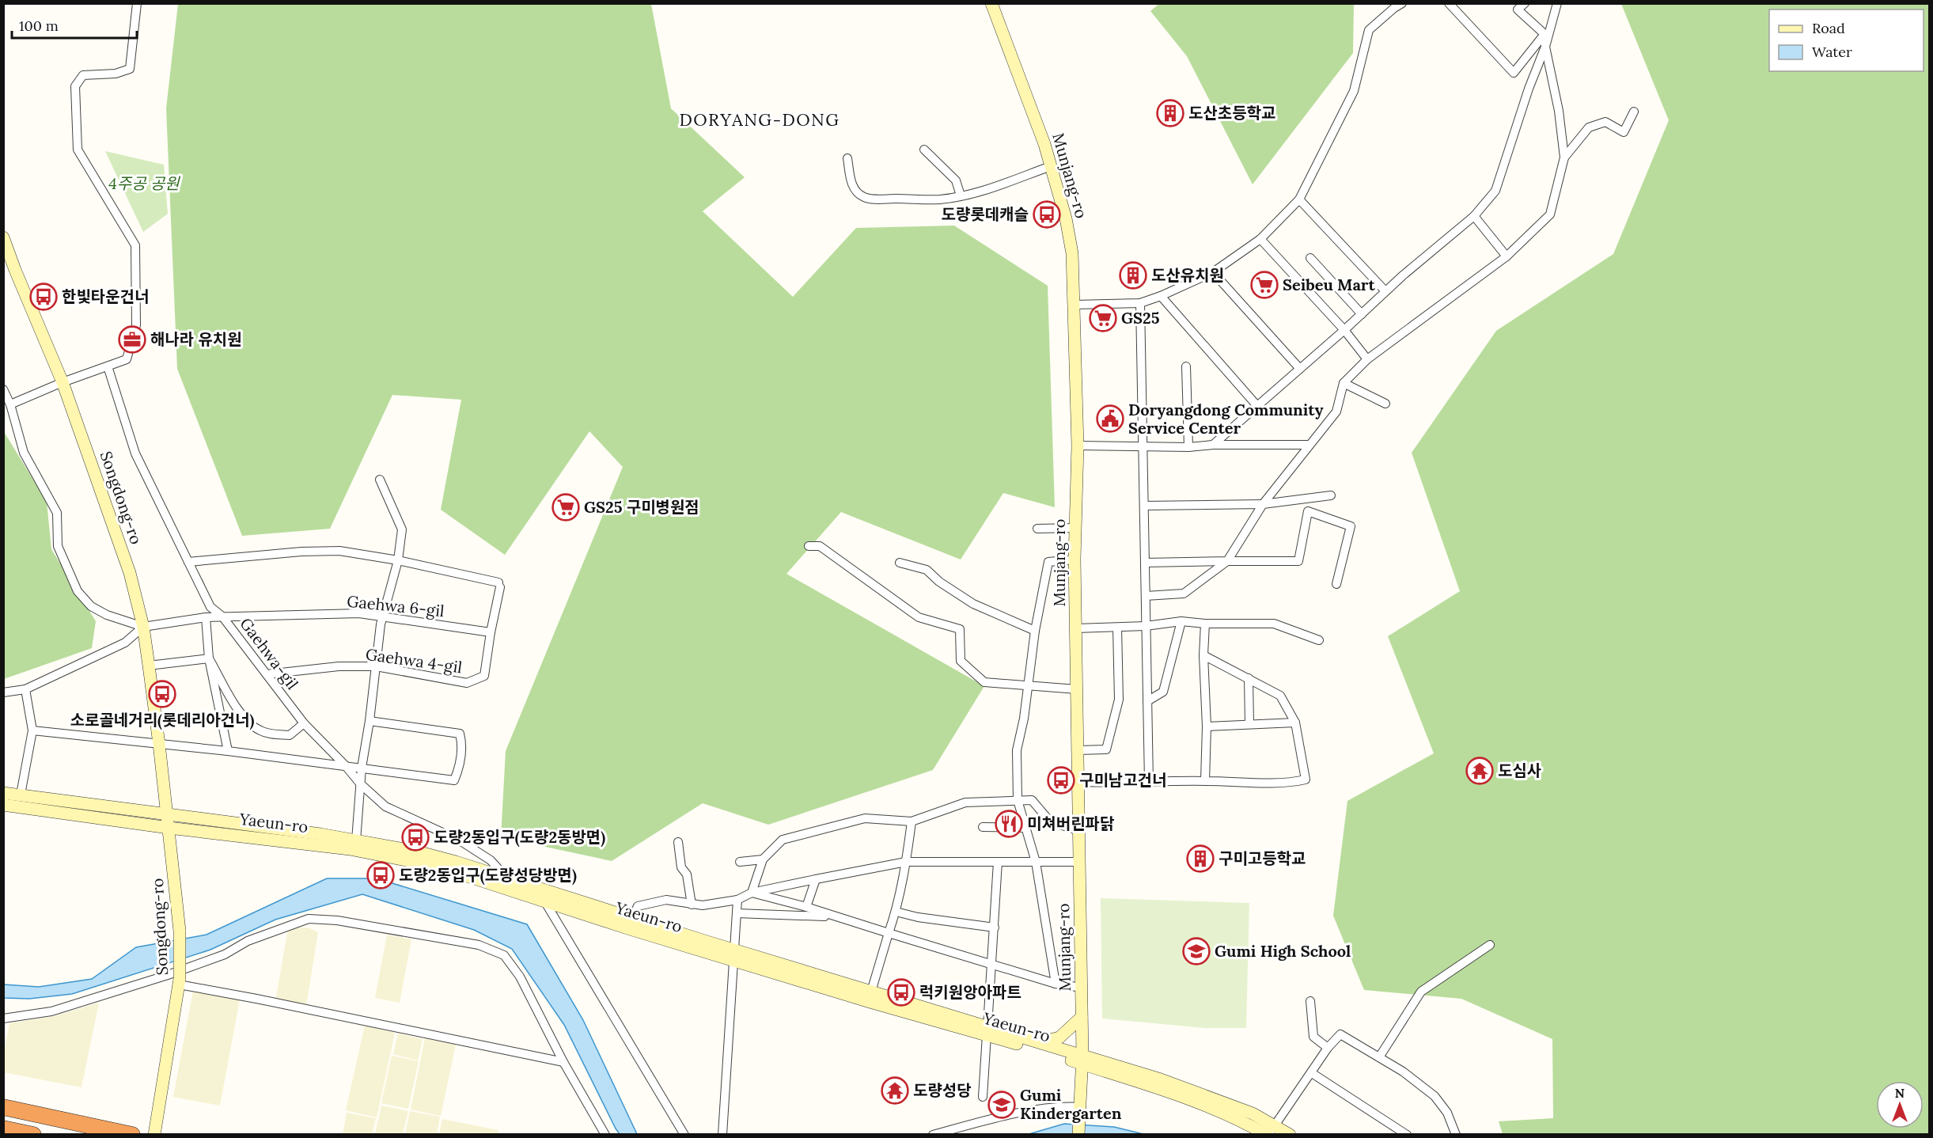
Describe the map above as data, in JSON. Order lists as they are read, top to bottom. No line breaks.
{"streets":{"street":["Munjang-ro","Songdong-ro","Gaehwa 6-gil","Gaehwa-gil","Gaehwa 4-gil","Yaeun-ro"]},"crossings":[["Munjang-ro","Yaeun-ro"],["Songdong-ro","Yaeun-ro"],["Gaehwa 6-gil","Gaehwa-gil"],["Gaehwa 6-gil","Gaehwa 4-gil"],["Gaehwa-gil","Gaehwa 4-gil"],["Gaehwa-gil","Yaeun-ro"]],"districts":["DORYANG-DONG"],"parks":["4주공 공원"],"places":{"building":["도산초등학교","도산유치원","구미고등학교"],"bus stop":["도량롯데캐슬","한빛타운건너","소로골네거리(롯데리아건너)","구미남고건너","도량2동입구(도량2동방면)","도량2동입구(도량성당방면)","럭키원앙아파트"],"supermarket":["Seibeu Mart","GS25","GS25 구미병원점"],"office":["해나라 유치원"],"public building":["Doryangdong Community Service Center"],"temple":["도심사","도량성당"],"restaurant":["미쳐버린파닭"],"school or university":["Gumi High School","Gumi Kindergarten"]},"legend":["Road","Water"],"scale_bar":"100 m","north":"top"}
